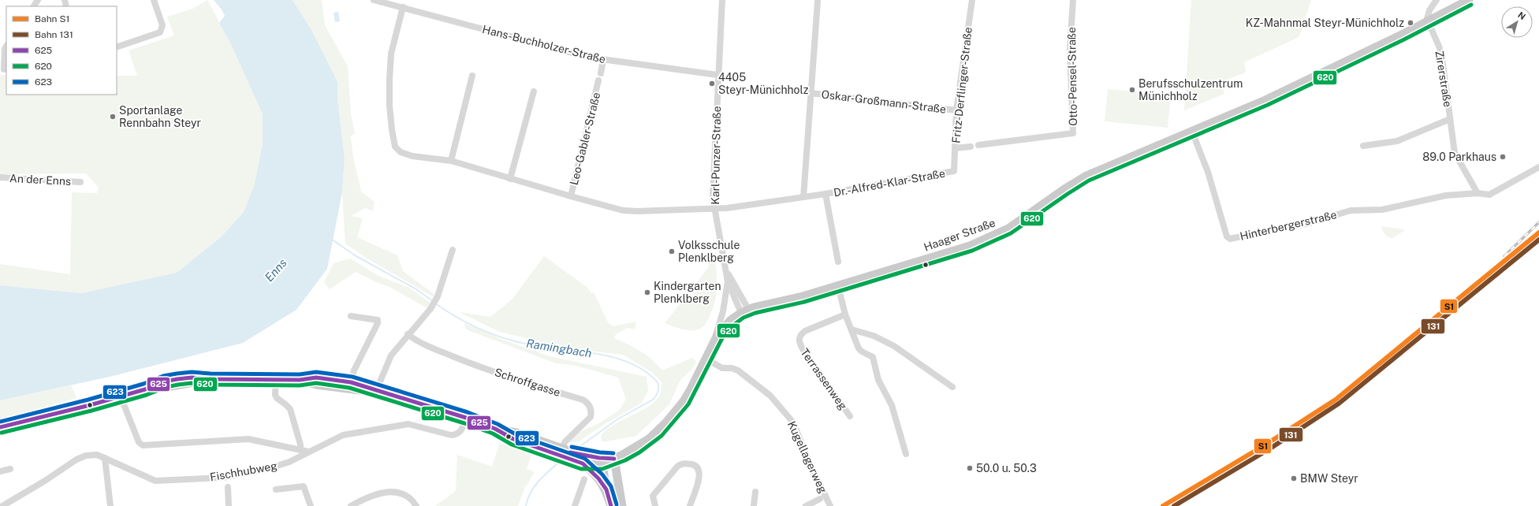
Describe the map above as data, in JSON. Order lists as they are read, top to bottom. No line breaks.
{"streets":{"main road":["Haager Straße"],"street":["Hans-Buchholzer-Straße","Otto-Pensel-Straße","Zirerstraße","Fritz-Derflinger-Straße","Oskar-Großmann-Straße","Leo-Gabler-Straße","Karl-Punzer-Straße","An der Enns","Dr.-Alfred-Klar-Straße","Hinterbergerstraße","Terrassenweg","Schroffgasse","Kugellagerweg","Fischhubweg"]},"crossings":[["Hans-Buchholzer-Straße","Leo-Gabler-Straße"],["Hans-Buchholzer-Straße","Karl-Punzer-Straße"],["Zirerstraße","Hinterbergerstraße"],["Zirerstraße","Haager Straße"],["Fritz-Derflinger-Straße","Oskar-Großmann-Straße"],["Fritz-Derflinger-Straße","Dr.-Alfred-Klar-Straße"],["Leo-Gabler-Straße","Karl-Punzer-Straße"],["Leo-Gabler-Straße","Dr.-Alfred-Klar-Straße"],["Karl-Punzer-Straße","Dr.-Alfred-Klar-Straße"],["Karl-Punzer-Straße","Haager Straße"],["Hinterbergerstraße","Haager Straße"],["Haager Straße","Kugellagerweg"]],"water":["Enns","Ramingbach"],"places":["KZ-Mahnmal Steyr-Münichholz","4405 Steyr-Münichholz","Berufsschulzentrum Münichholz","Sportanlage Rennbahn Steyr","89.0 Parkhaus","Volksschule Plenklberg","Kindergarten Plenklberg","50.0 u. 50.3","BMW Steyr"],"lines":["transit line 620","rail line S1","rail line 131","transit line 623","transit line 625"],"legend":["Bahn S1","Bahn 131","625","620","623"],"north":"top right"}
